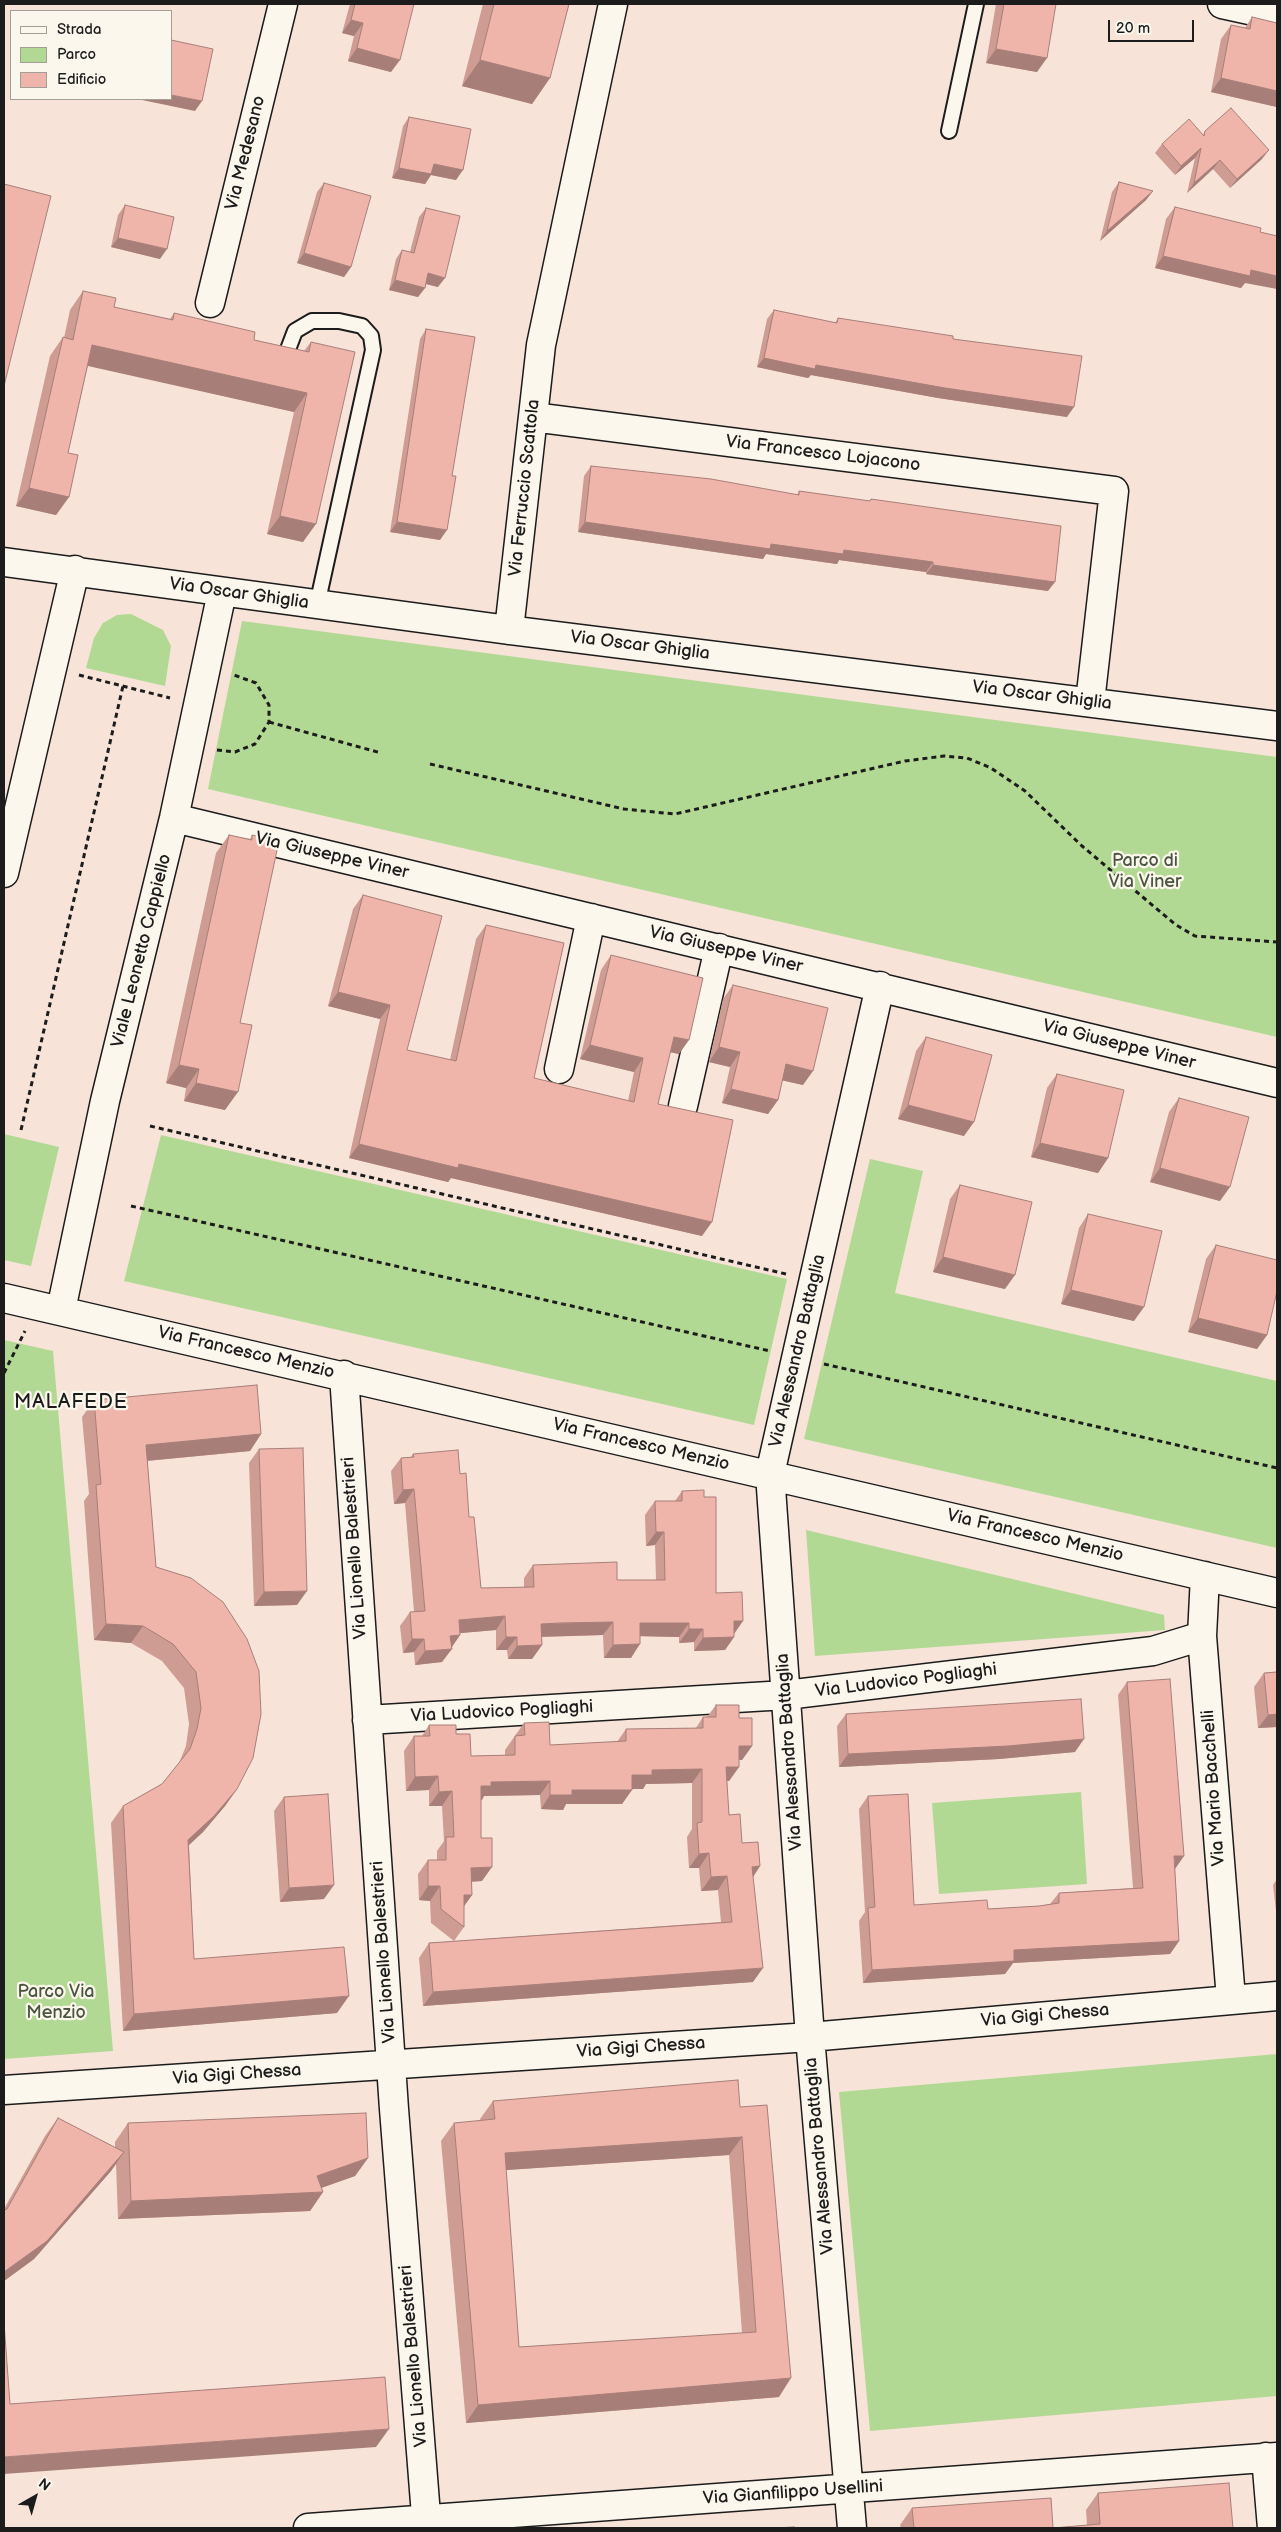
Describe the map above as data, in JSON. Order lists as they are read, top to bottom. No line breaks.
{"streets":{"street":["Via Medesano","Via Francesco Lojacono","Via Ferruccio Scattola","Via Oscar Ghiglia","Via Giuseppe Viner","Viale Leonetto Cappiello","Via Alessandro Battaglia","Via Francesco Menzio","Via Lionello Balestrieri","Via Ludovico Pogliaghi","Via Mario Bacchelli","Via Gigi Chessa","Via Gianfilippo Usellini"]},"crossings":[["Via Francesco Lojacono","Via Ferruccio Scattola"],["Via Francesco Lojacono","Via Oscar Ghiglia"],["Via Ferruccio Scattola","Via Oscar Ghiglia"],["Via Oscar Ghiglia","Viale Leonetto Cappiello"],["Via Giuseppe Viner","Viale Leonetto Cappiello"],["Via Giuseppe Viner","Via Alessandro Battaglia"],["Viale Leonetto Cappiello","Via Francesco Menzio"],["Via Alessandro Battaglia","Via Francesco Menzio"],["Via Alessandro Battaglia","Via Ludovico Pogliaghi"],["Via Alessandro Battaglia","Via Gigi Chessa"],["Via Alessandro Battaglia","Via Gianfilippo Usellini"],["Via Francesco Menzio","Via Lionello Balestrieri"],["Via Francesco Menzio","Via Mario Bacchelli"],["Via Lionello Balestrieri","Via Ludovico Pogliaghi"],["Via Lionello Balestrieri","Via Gigi Chessa"],["Via Lionello Balestrieri","Via Gianfilippo Usellini"],["Via Ludovico Pogliaghi","Via Mario Bacchelli"],["Via Mario Bacchelli","Via Gigi Chessa"]],"districts":["MALAFEDE"],"parks":["Parco di Via Viner","Parco Via Menzio"],"legend":["Strada","Parco","Edificio"],"scale_bar":"20 m","north":"top right"}
